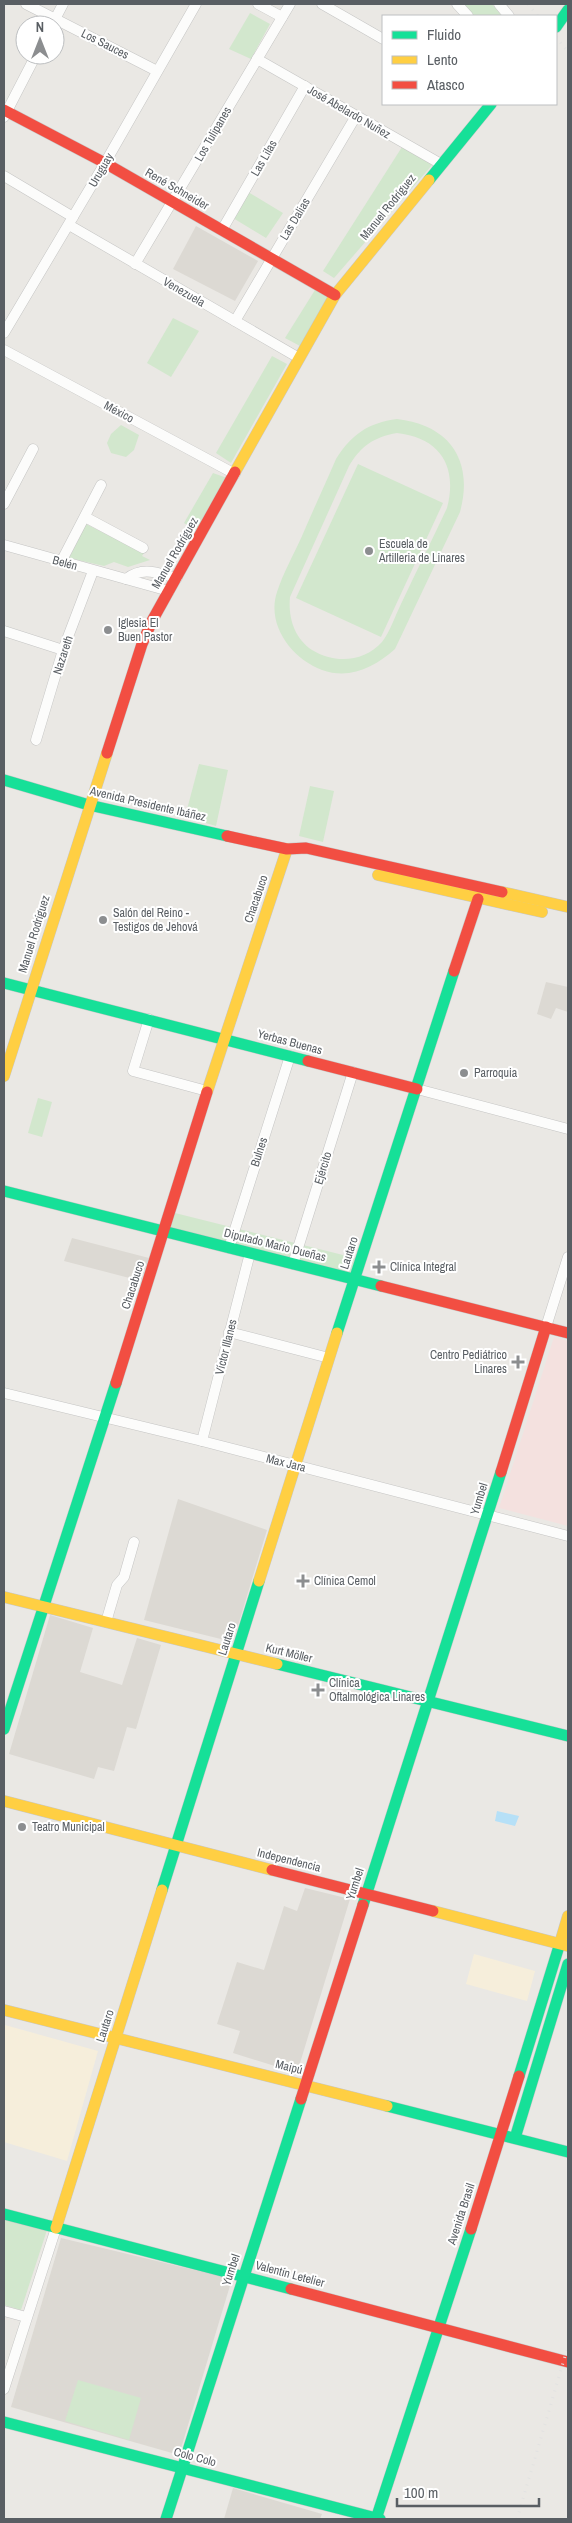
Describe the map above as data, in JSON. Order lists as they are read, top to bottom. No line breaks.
{"streets":{"street":["Los Sauces","José Abelardo Nuñez","Los Tulipanes","Las Lilas","Uruguay","René Schneider","Manuel Rodríguez","Las Dalias","Venezuela","México","Belén","Nazareth","Avenida Presidente Ibáñez","Chacabuco","Yerbas Buenas","Bulnes","Ejército","Diputado Mario Dueñas","Lautaro","Víctor Illanes","Max Jara","Yumbel","Kurt Möller","Independencia","Maipú","Avenida Brasil","Valentín Letelier","Colo Colo"]},"crossings":[["Los Sauces","Uruguay"],["José Abelardo Nuñez","Los Tulipanes"],["José Abelardo Nuñez","Las Lilas"],["José Abelardo Nuñez","Manuel Rodríguez"],["José Abelardo Nuñez","Las Dalias"],["Los Tulipanes","René Schneider"],["Los Tulipanes","Venezuela"],["Las Lilas","René Schneider"],["Uruguay","René Schneider"],["Uruguay","Venezuela"],["René Schneider","Manuel Rodríguez"],["René Schneider","Las Dalias"],["Manuel Rodríguez","Venezuela"],["Manuel Rodríguez","México"],["Manuel Rodríguez","Belén"],["Manuel Rodríguez","Avenida Presidente Ibáñez"],["Manuel Rodríguez","Yerbas Buenas"],["Las Dalias","Venezuela"],["Belén","Nazareth"],["Avenida Presidente Ibáñez","Chacabuco"],["Avenida Presidente Ibáñez","Lautaro"],["Chacabuco","Yerbas Buenas"],["Chacabuco","Diputado Mario Dueñas"],["Chacabuco","Max Jara"],["Chacabuco","Kurt Möller"],["Yerbas Buenas","Bulnes"],["Yerbas Buenas","Ejército"],["Yerbas Buenas","Lautaro"],["Bulnes","Diputado Mario Dueñas"],["Ejército","Diputado Mario Dueñas"],["Diputado Mario Dueñas","Lautaro"],["Diputado Mario Dueñas","Víctor Illanes"],["Diputado Mario Dueñas","Yumbel"],["Lautaro","Max Jara"],["Lautaro","Kurt Möller"],["Lautaro","Independencia"],["Lautaro","Maipú"],["Lautaro","Valentín Letelier"],["Víctor Illanes","Max Jara"],["Max Jara","Yumbel"],["Yumbel","Kurt Möller"],["Yumbel","Independencia"],["Yumbel","Maipú"],["Yumbel","Valentín Letelier"],["Yumbel","Colo Colo"],["Independencia","Avenida Brasil"],["Maipú","Avenida Brasil"],["Avenida Brasil","Valentín Letelier"],["Avenida Brasil","Colo Colo"]],"places":{"other":["Escuela de Artilleria de Linares","Iglesia El Buen Pastor","Salón del Reino - Testigos de Jehová","Parroquia","Teatro Municipal"],"health":["Clínica Integral","Centro Pediátrico Linares","Clínica Cemol","Clínica Oftalmológica Linares"]},"legend":["Fluido","Lento","Atasco"],"scale_bar":"100 m","north":"top"}
